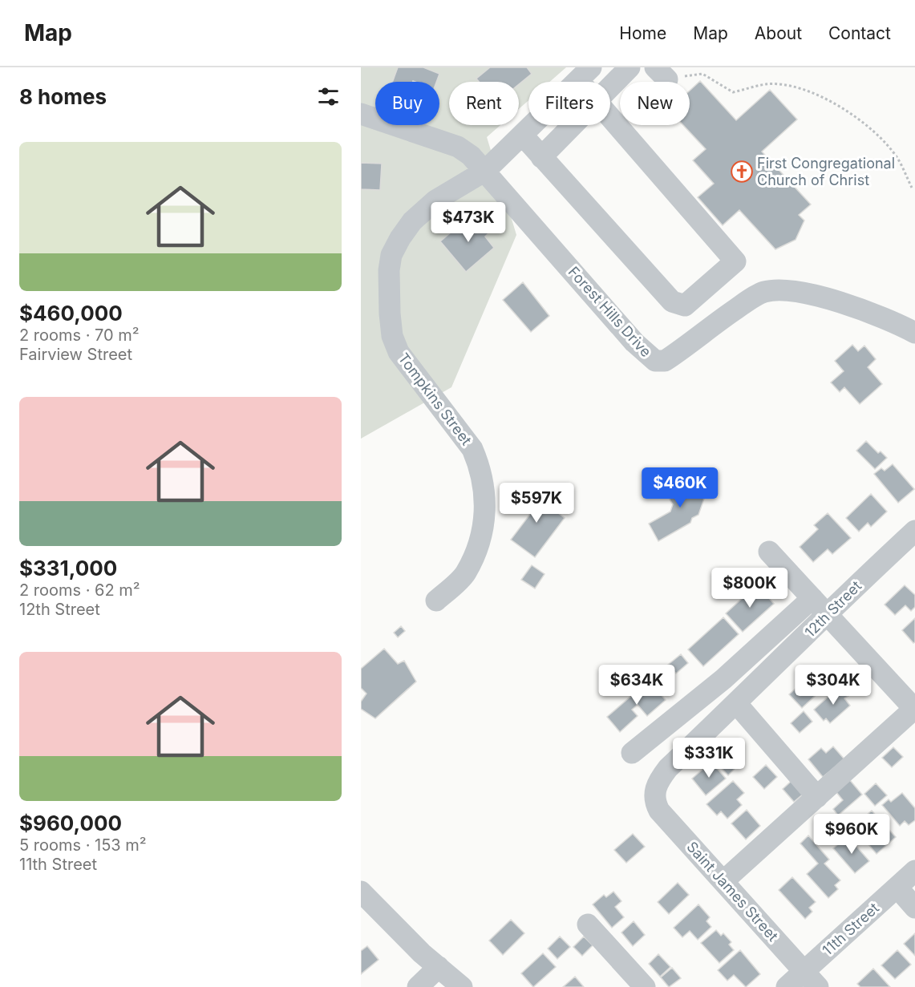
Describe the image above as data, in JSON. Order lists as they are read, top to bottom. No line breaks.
{"streets":{"street":["Forest Hills Drive","Tompkins Street","12th Street","Saint James Street","11th Street"]},"crossings":[["Forest Hills Drive","Tompkins Street"],["12th Street","Saint James Street"],["Saint James Street","11th Street"]],"places":{"church":["First Congregational Church of Christ"]},"page":{"header":"Map","nav":["Home","Map","About","Contact"],"heading":"8 homes","chip":["Buy","Rent","Filters","New"],"list":[{"name":"$460,000","note":"2 rooms · 70 m² · Fairview Street"},{"name":"$331,000","note":"2 rooms · 62 m² · 12th Street"},{"name":"$960,000","note":"5 rooms · 153 m² · 11th Street"}],"price":["$473K","$460K","$597K","$800K","$634K","$304K","$331K","$960K"]}}
